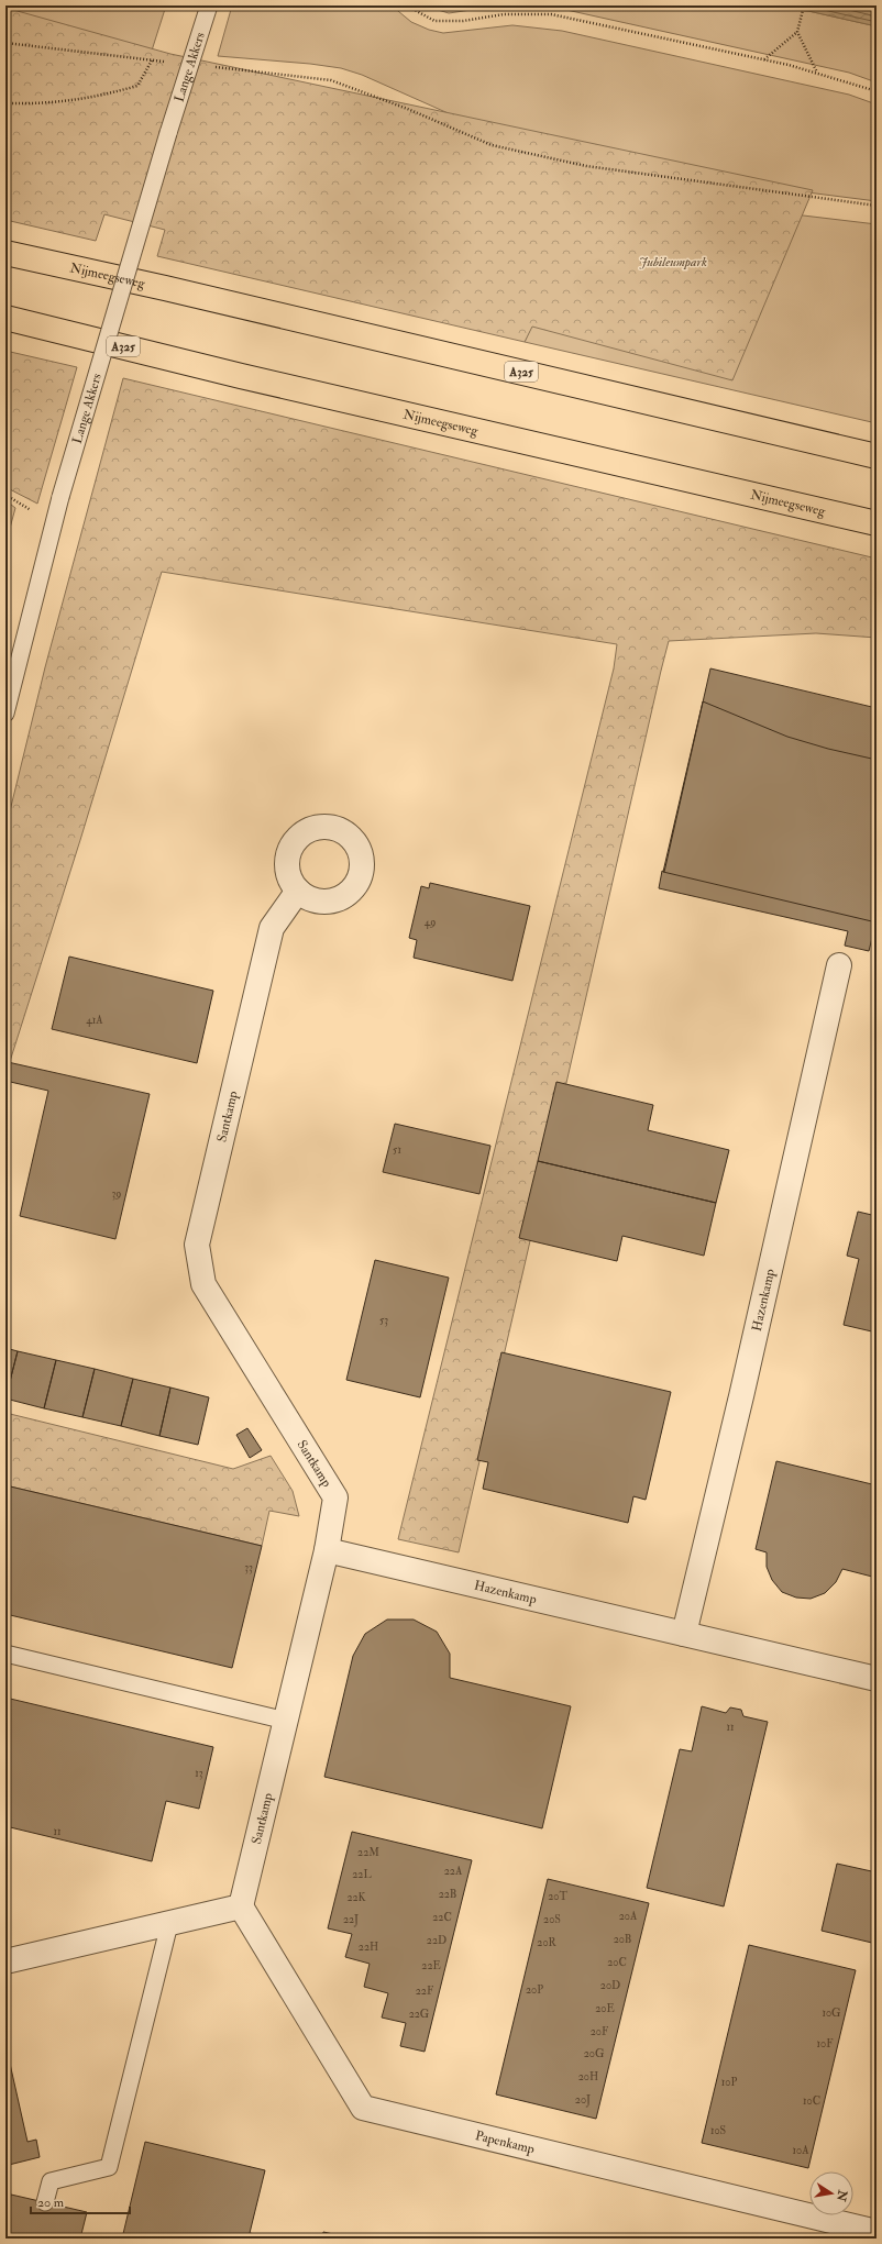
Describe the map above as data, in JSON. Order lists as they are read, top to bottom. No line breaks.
{"streets":{"highway":["Nijmeegseweg","A325"],"street":["Santkamp","Hazenkamp","Papenkamp"],"lane":["Lange Akkers"]},"crossings":[["Santkamp","Hazenkamp"],["Santkamp","Papenkamp"]],"parks":["Jubileumpark"],"house_numbers":["49","41A","51","39","53","33","11","13","11","22M","22A","22L","22B","20T","22K","20A","22C","22J","20S","20B","22D","20R","22H","20C","22E","20D","20P","22F","20E","10G","22G","20F","10F","20G","20H","10P","20J","10C","10S","10A"],"scale_bar":"20 m","north":"right"}
